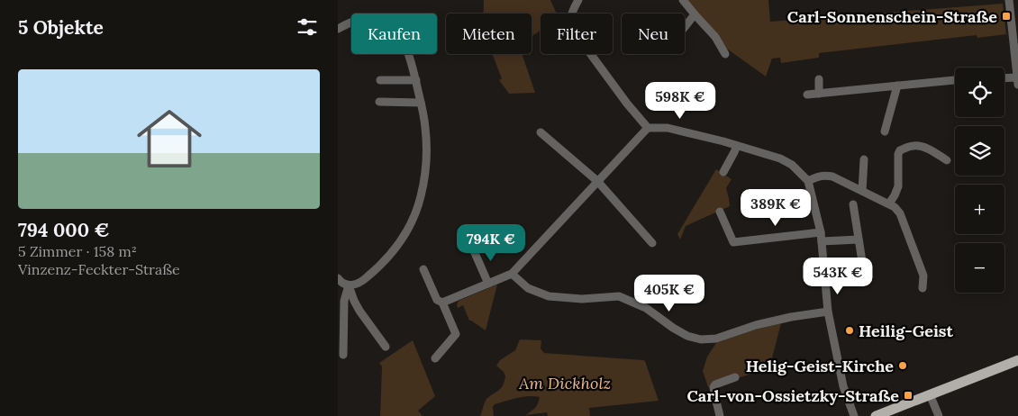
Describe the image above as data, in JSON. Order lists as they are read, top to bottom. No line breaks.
{"parks":["Am Dickholz"],"places":{"transit":["Carl-Sonnenschein-Straße","Carl-von-Ossietzky-Straße"],"other":["Heilig-Geist","Helig-Geist-Kirche"]},"page":{"heading":"5 Objekte","chip":["Kaufen","Mieten","Filter","Neu"],"list":[{"name":"794 000 €","note":"5 Zimmer · 158 m² · Vinzenz-Feckter-Straße"}],"map_buttons":["+","−"],"price":["598K €","389K €","794K €","543K €","405K €"]}}
